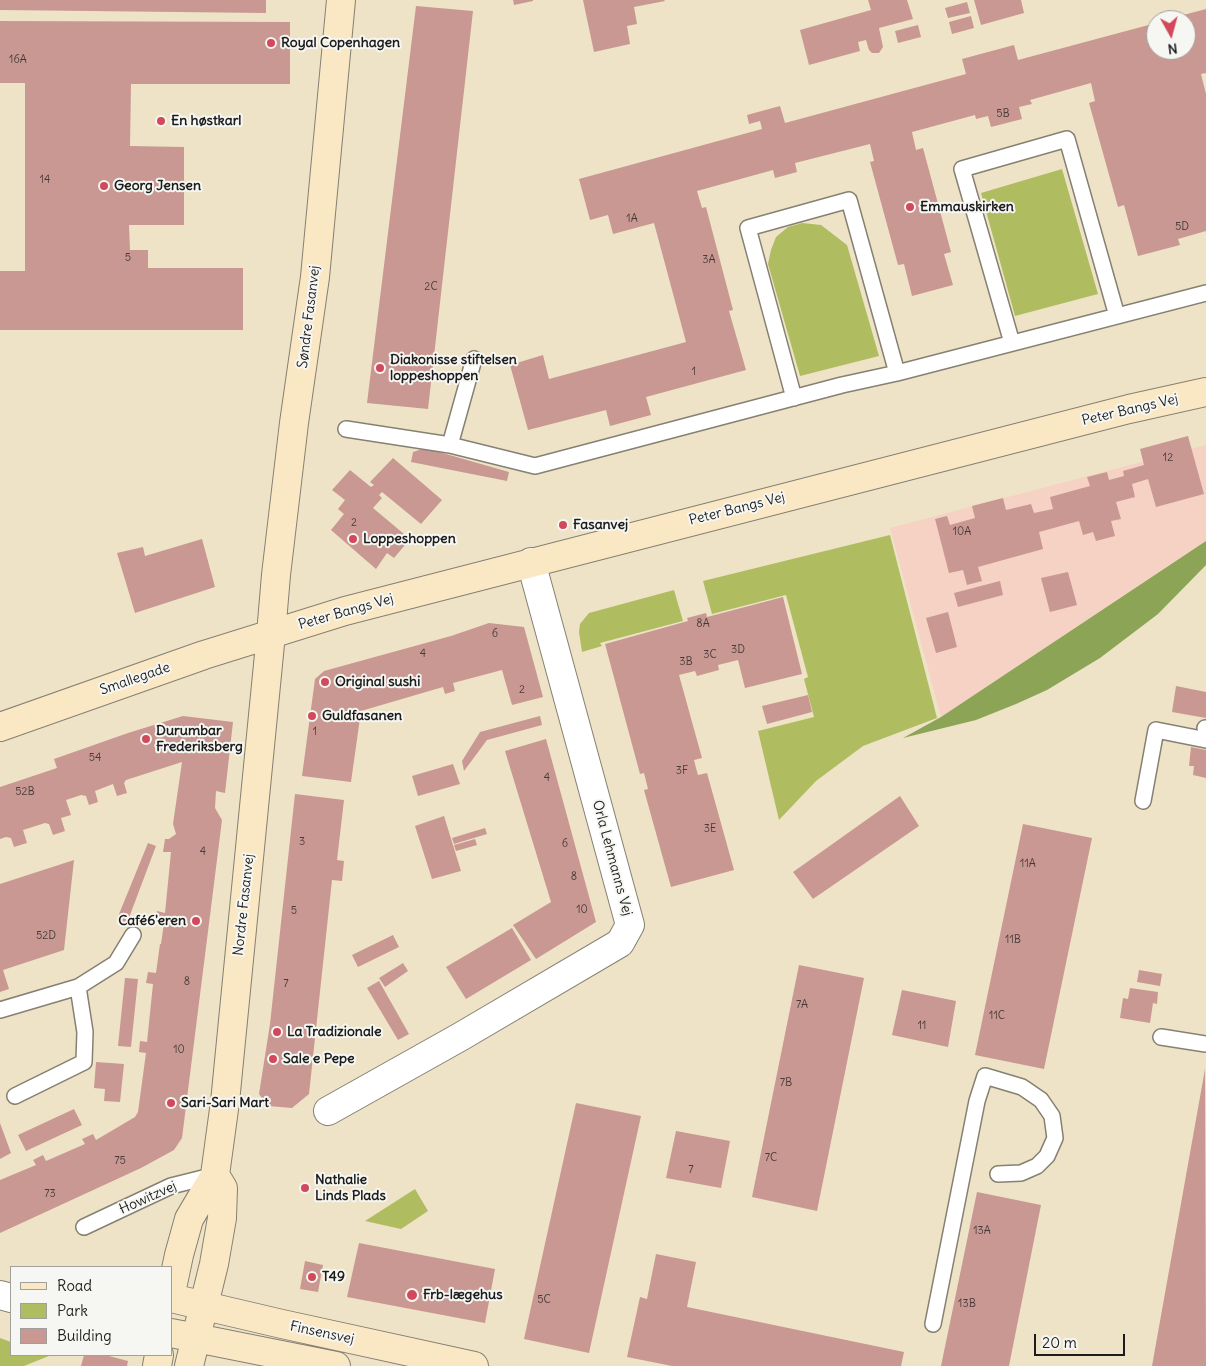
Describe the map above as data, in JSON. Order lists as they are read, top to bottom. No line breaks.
{"streets":{"street":["Søndre Fasanvej","Peter Bangs Vej","Smallegade","Orla Lehmanns Vej","Nordre Fasanvej","Finsensvej"],"lane":["Howitzvej"]},"crossings":[["Søndre Fasanvej","Peter Bangs Vej"],["Søndre Fasanvej","Smallegade"],["Søndre Fasanvej","Nordre Fasanvej"],["Peter Bangs Vej","Smallegade"],["Peter Bangs Vej","Orla Lehmanns Vej"],["Peter Bangs Vej","Nordre Fasanvej"],["Smallegade","Nordre Fasanvej"],["Nordre Fasanvej","Howitzvej"],["Nordre Fasanvej","Finsensvej"]],"places":["Royal Copenhagen","En høstkarl","Georg Jensen","Emmauskirken","Diakonisse stiftelsen loppeshoppen","Fasanvej","Loppeshoppen","Original sushi","Guldfasanen","Durumbar Frederiksberg","Café6'eren","La Tradizionale","Sale e Pepe","Sari-Sari Mart","Nathalie Linds Plads","T49","Frb-lægehus"],"house_numbers":["16A","5B","14","1A","5D","5","3A","2C","1","12","2","10A","8A","6","3D","4","3C","3B","2","1","54","3F","4","52B","3E","3","6","4","11A","8","10","5","52D","11B","8","7","7A","11C","11","10","7B","7C","75","7","73","13A","5C","13B"],"legend":["Road","Park","Building"],"scale_bar":"20 m","north":"bottom"}
